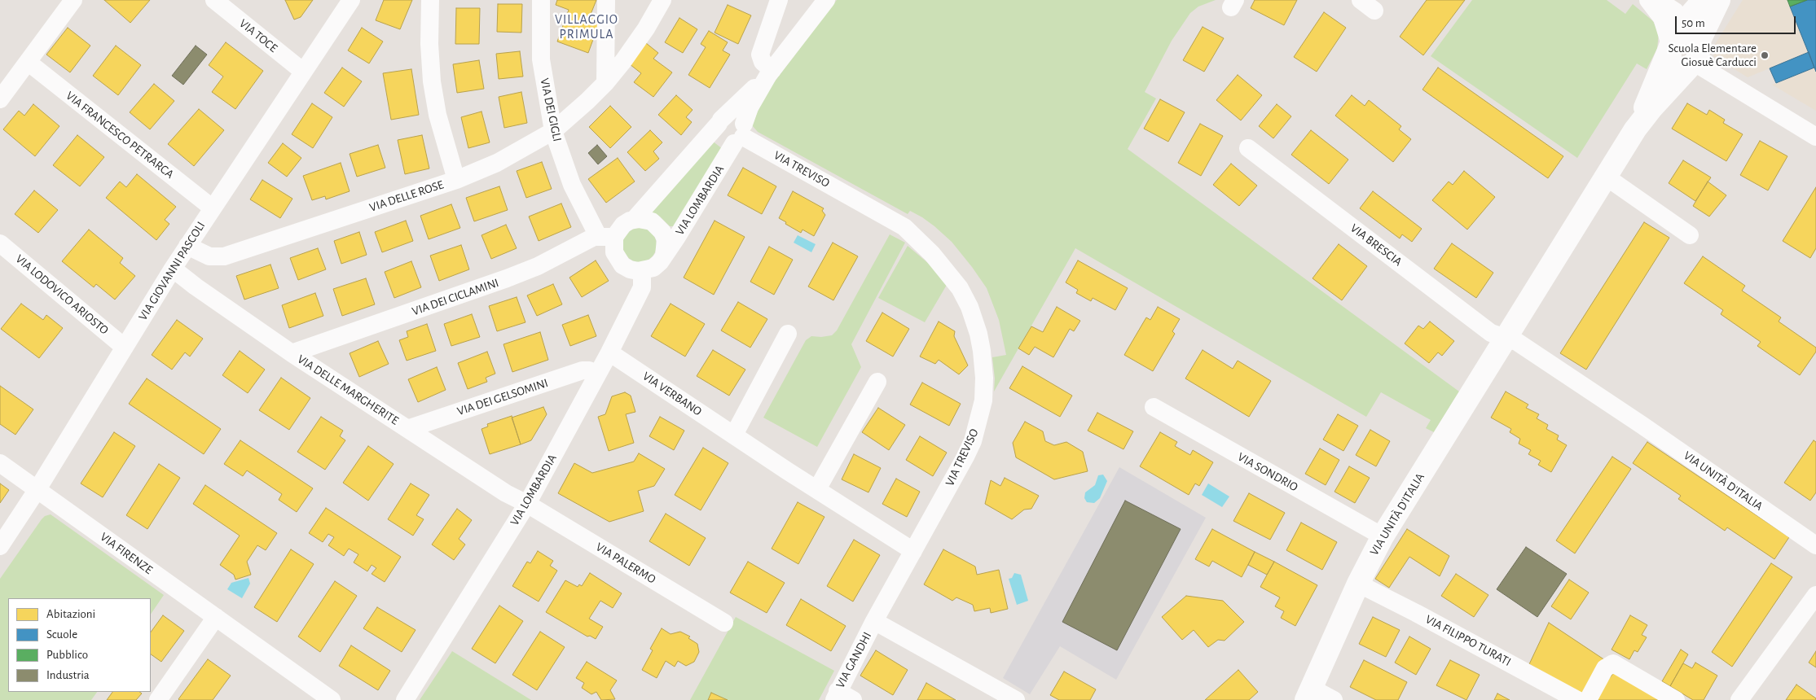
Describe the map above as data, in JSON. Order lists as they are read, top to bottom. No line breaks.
{"streets":{"street":["VIA TOCE","VIA DEI GIGLI","VIA FRANCESCO PETRARCA","VIA TREVISO","VIA DELLE ROSE","VIA LOMBARDIA","VIA BRESCIA","VIA GIOVANNI PASCOLI","VIA LODOVICO ARIOSTO","VIA DEI CICLAMINI","VIA DELLE MARGHERITE","VIA VERBANO","VIA DEI GELSOMINI","VIA SONDRIO","VIA UNITÀ D'ITALIA","VIA FIRENZE","VIA PALERMO","VIA FILIPPO TURATI","VIA GANDHI"]},"crossings":[["VIA TOCE","VIA GIOVANNI PASCOLI"],["VIA DEI GIGLI","VIA DELLE ROSE"],["VIA DEI GIGLI","VIA LOMBARDIA"],["VIA DEI GIGLI","VIA DEI CICLAMINI"],["VIA FRANCESCO PETRARCA","VIA GIOVANNI PASCOLI"],["VIA TREVISO","VIA LOMBARDIA"],["VIA TREVISO","VIA VERBANO"],["VIA TREVISO","VIA GANDHI"],["VIA DELLE ROSE","VIA GIOVANNI PASCOLI"],["VIA LOMBARDIA","VIA DEI CICLAMINI"],["VIA LOMBARDIA","VIA DELLE MARGHERITE"],["VIA LOMBARDIA","VIA VERBANO"],["VIA LOMBARDIA","VIA DEI GELSOMINI"],["VIA LOMBARDIA","VIA PALERMO"],["VIA BRESCIA","VIA UNITÀ D'ITALIA"],["VIA GIOVANNI PASCOLI","VIA LODOVICO ARIOSTO"],["VIA GIOVANNI PASCOLI","VIA DELLE MARGHERITE"],["VIA GIOVANNI PASCOLI","VIA FIRENZE"],["VIA DEI CICLAMINI","VIA DELLE MARGHERITE"],["VIA DELLE MARGHERITE","VIA DEI GELSOMINI"],["VIA DELLE MARGHERITE","VIA PALERMO"],["VIA SONDRIO","VIA UNITÀ D'ITALIA"],["VIA UNITÀ D'ITALIA","VIA FILIPPO TURATI"]],"districts":["VILLAGGIO PRIMULA"],"places":["Scuola Elementare Giosuè Carducci"],"legend":["Abitazioni","Scuole","Pubblico","Industria"],"scale_bar":"50 m"}
